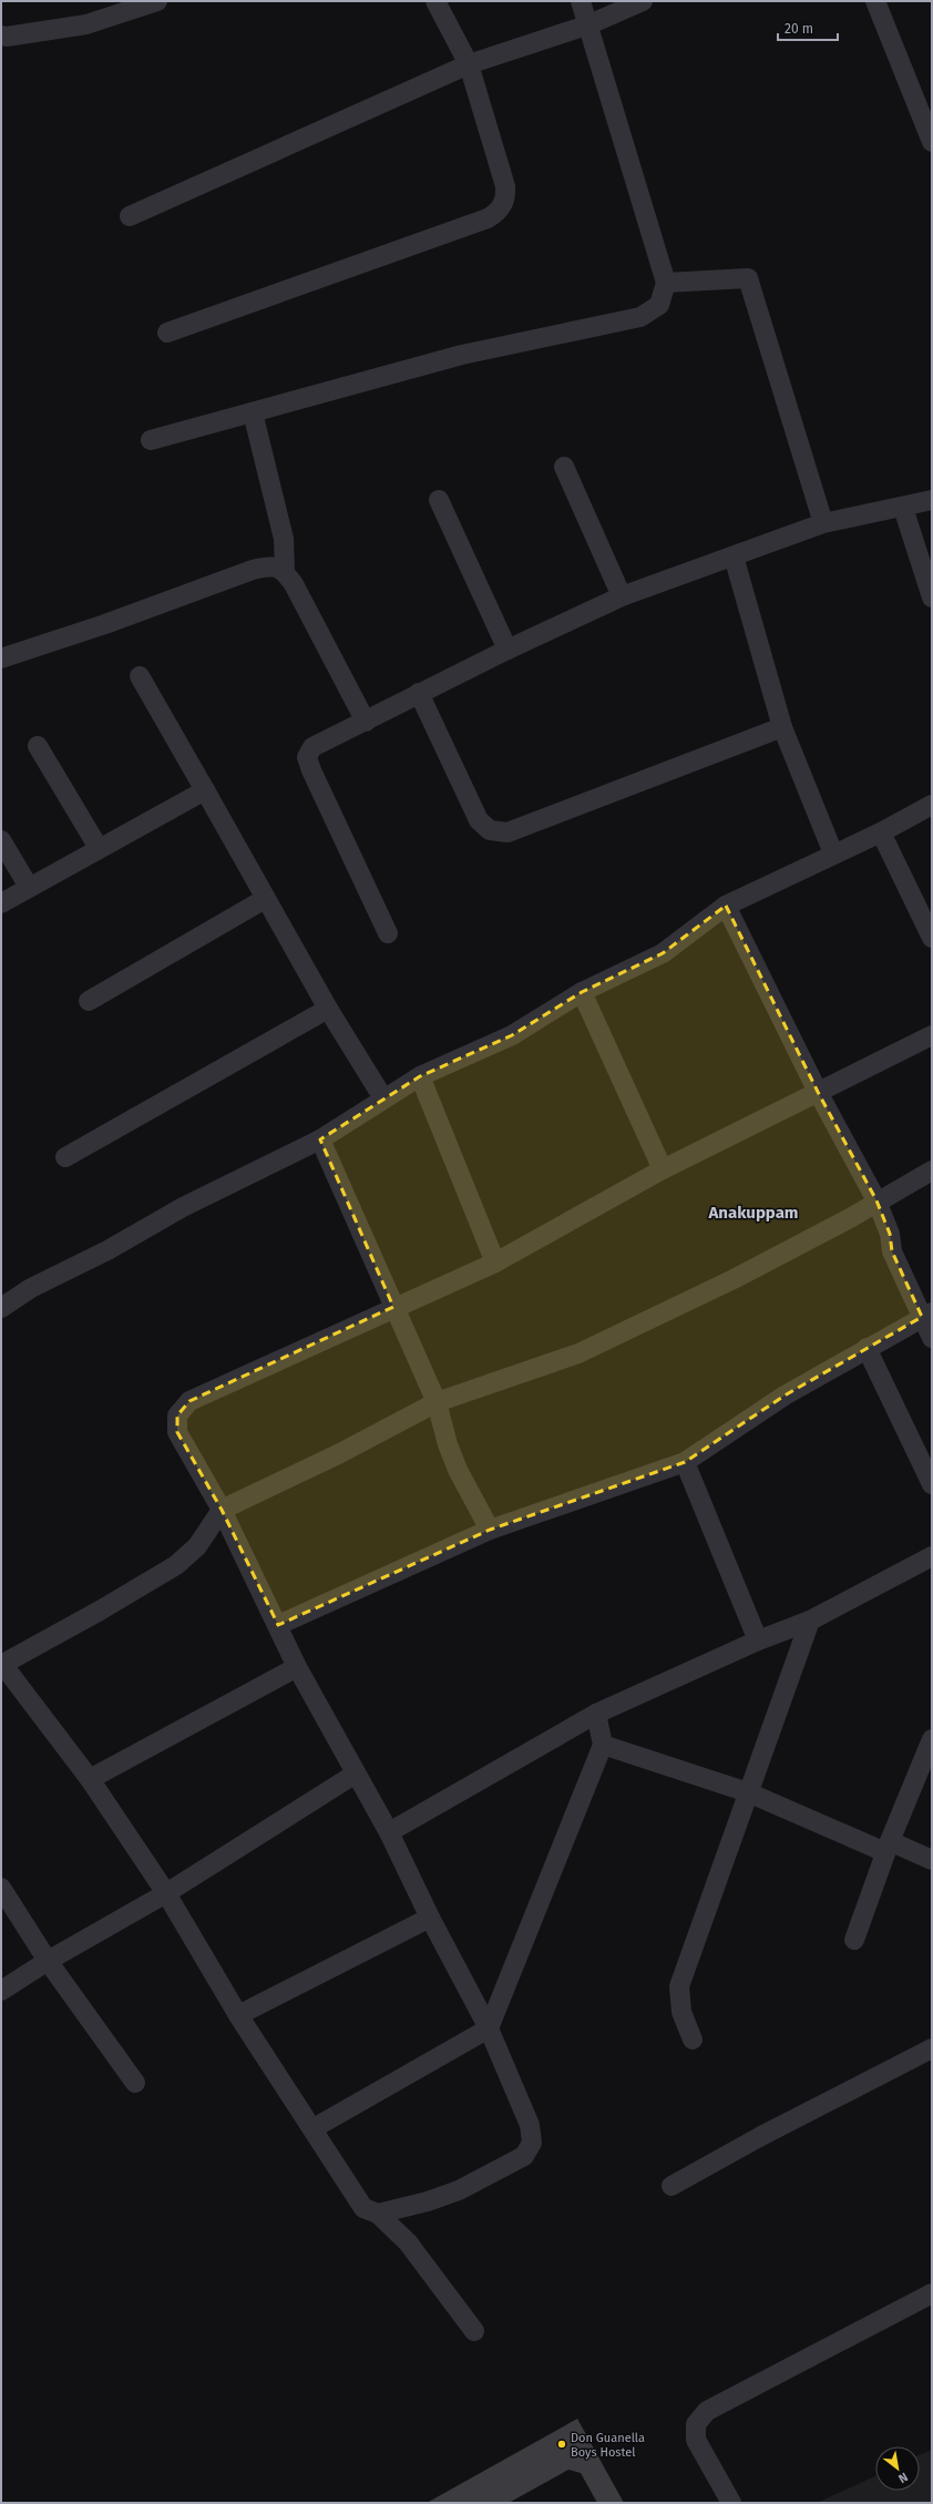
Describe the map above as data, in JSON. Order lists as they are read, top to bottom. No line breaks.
{"districts":["Anakuppam"],"places":["Don Guanella Boys Hostel"],"scale_bar":"20 m","north":"bottom right"}
